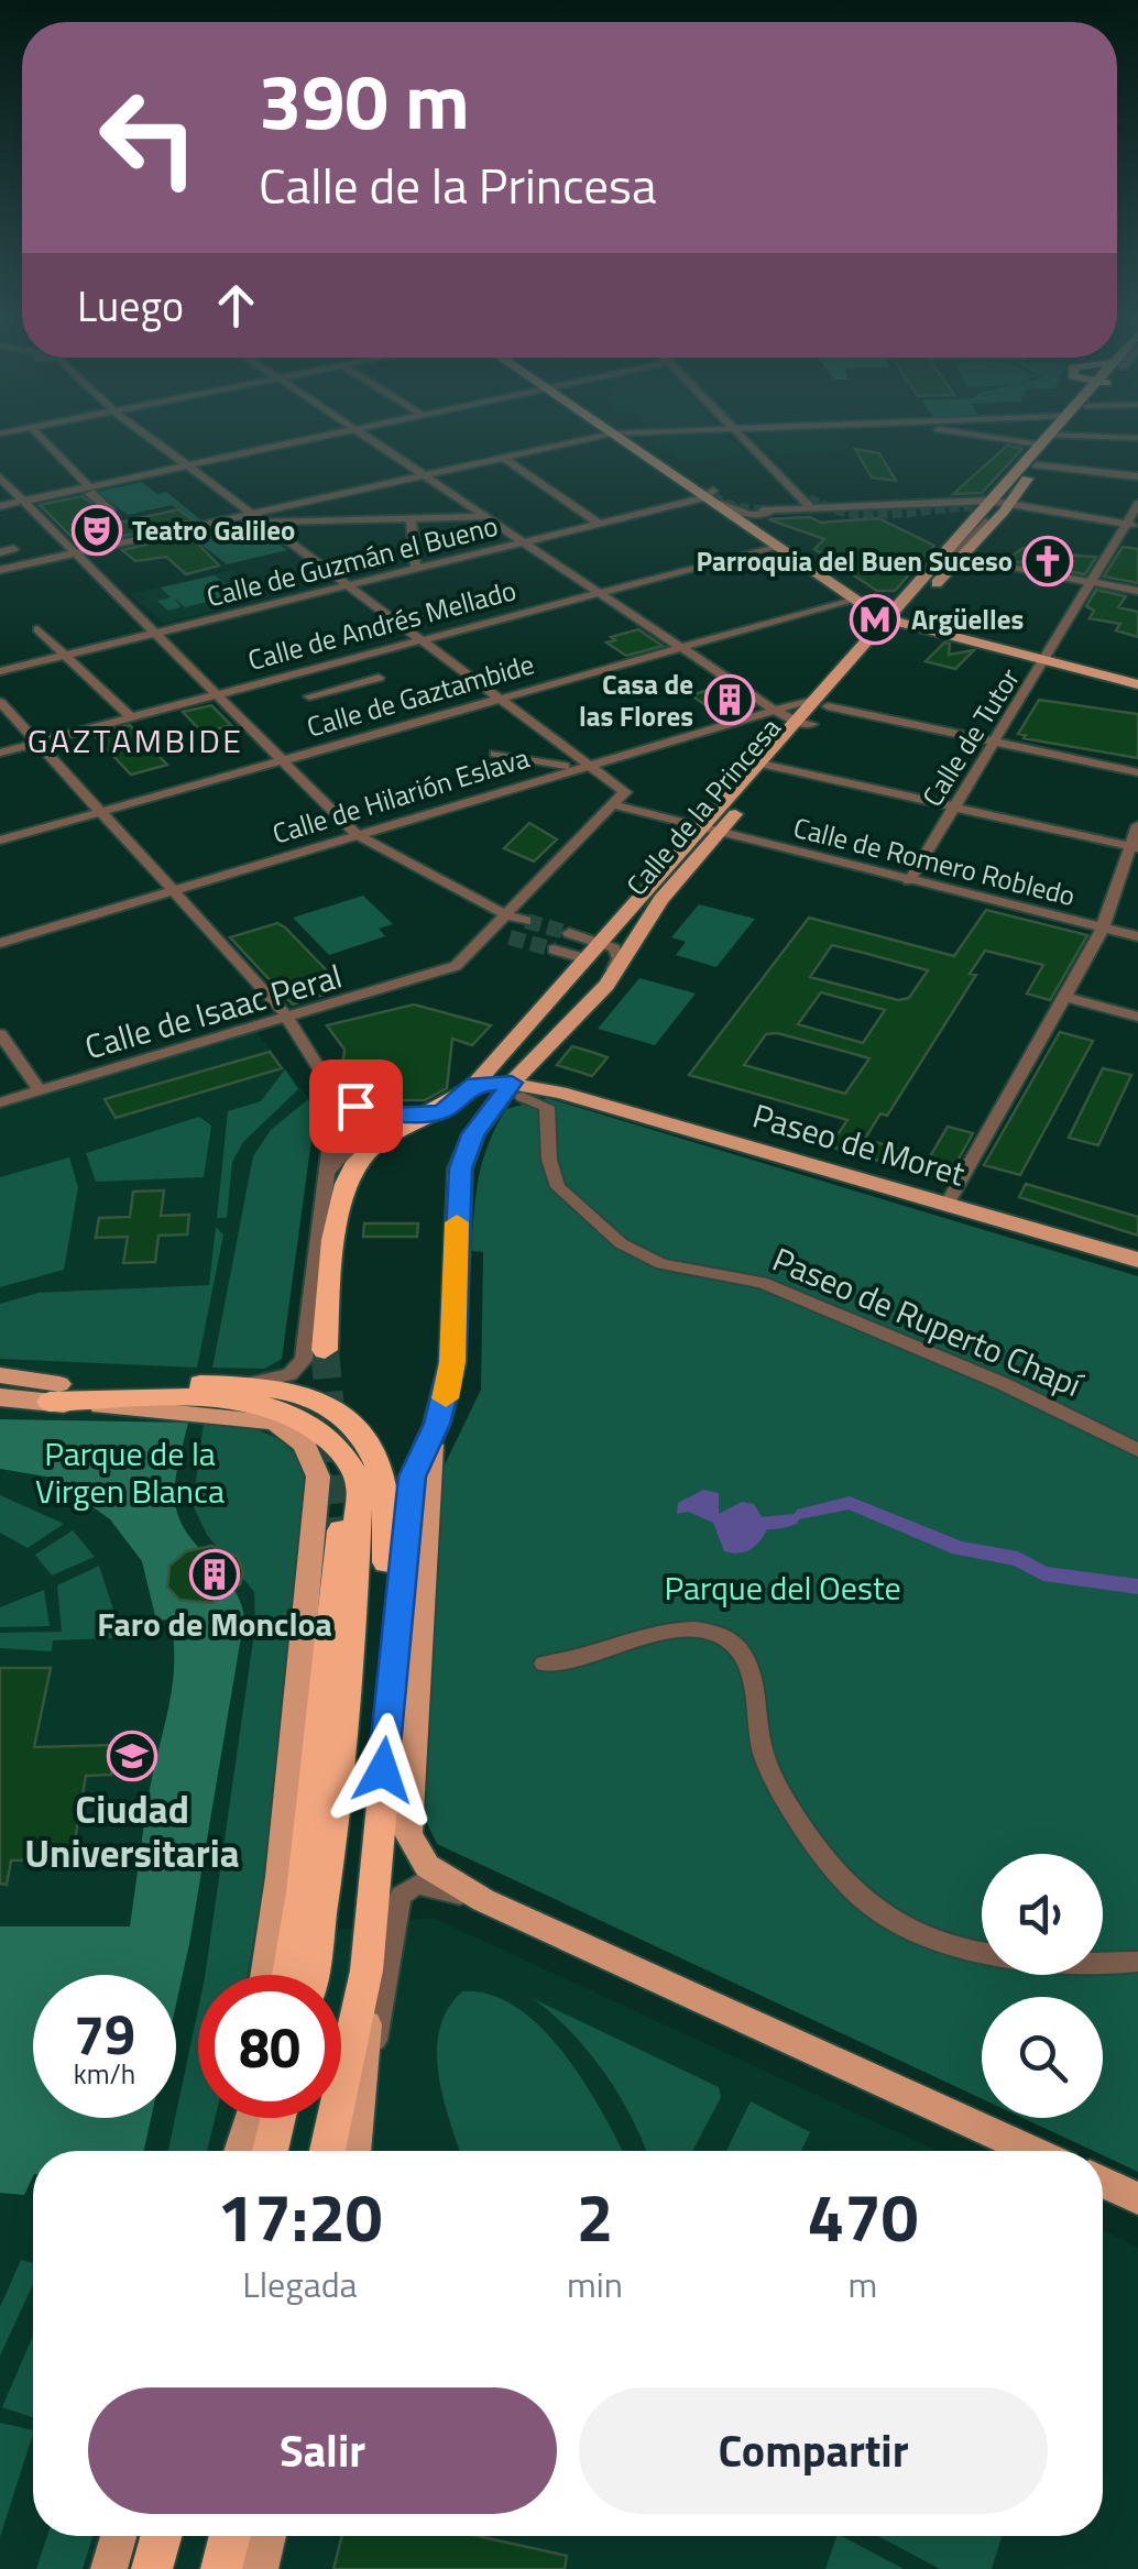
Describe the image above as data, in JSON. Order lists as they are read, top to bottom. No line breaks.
{"streets":{"highway":["Calle de la Princesa"],"main road":["Paseo de Moret"],"street":["Calle de Guzmán el Bueno","Calle de Andrés Mellado","Calle de Gaztambide","Calle de Tutor","Calle de Hilarión Eslava","Calle de Romero Robledo","Calle de Isaac Peral","Paseo de Ruperto Chapí"]},"crossings":[["Calle de Tutor","Calle de Romero Robledo"],["Calle de Hilarión Eslava","Calle de la Princesa"],["Calle de la Princesa","Calle de Romero Robledo"],["Calle de la Princesa","Paseo de Moret"],["Calle de la Princesa","Paseo de Ruperto Chapí"],["Paseo de Moret","Paseo de Ruperto Chapí"]],"districts":["GAZTAMBIDE"],"parks":["Parque de la Virgen Blanca","Parque del Oeste"],"places":{"theatre":["Teatro Galileo"],"church":["Parroquia del Buen Suceso"],"metro station":["Argüelles"],"building":["Casa de las Flores","Faro de Moncloa"],"school or university":["Ciudad Universitaria"]},"page":{"turn":["390 m","Calle de la Princesa"],"then":"Luego","speed":"79 km/h","limit":"80","eta":["17:20","Llegada","2","min","470","m"],"buttons":["Salir","Compartir"]}}
